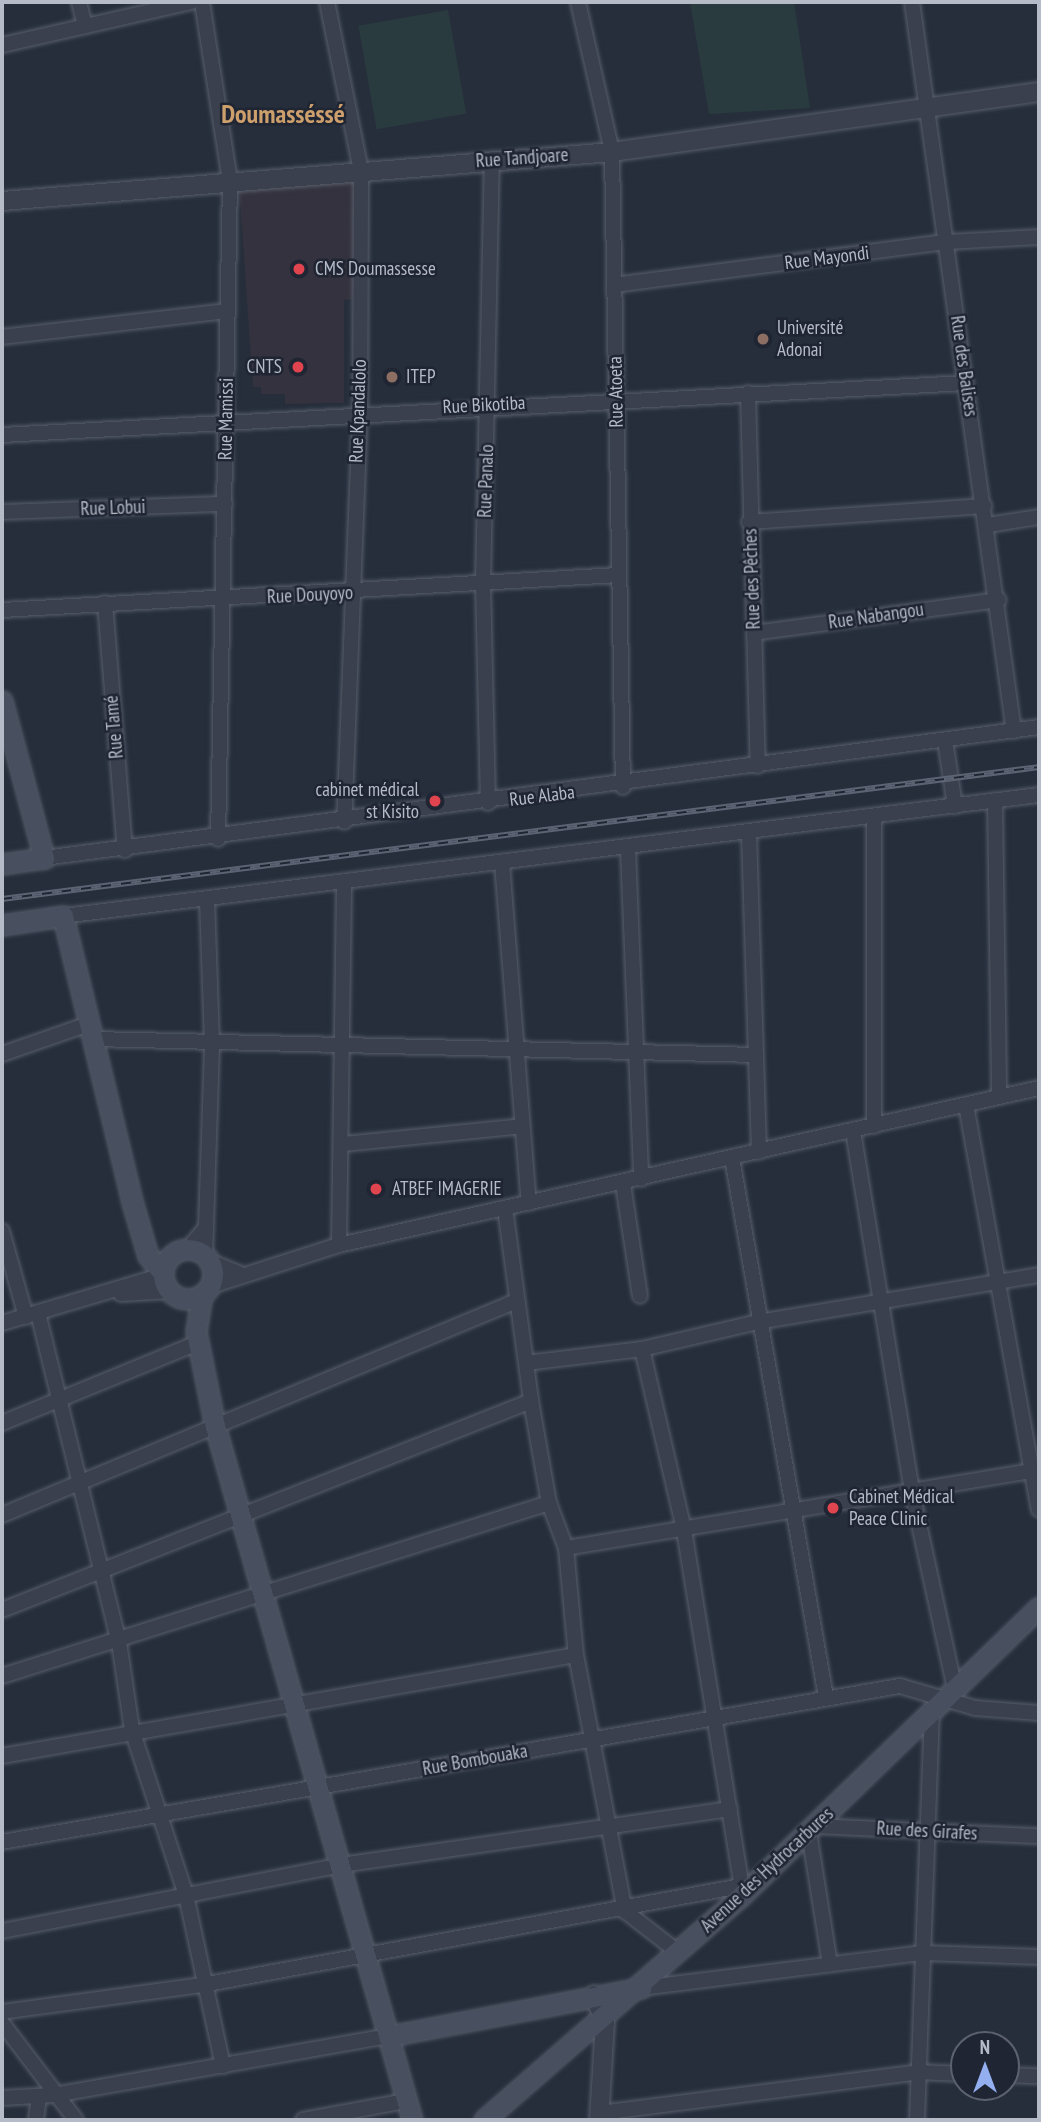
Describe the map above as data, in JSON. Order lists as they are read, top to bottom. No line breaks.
{"streets":{"main road":["Avenue des Hydrocarbures"],"street":["Rue Tandjoare","Rue Mayondi","Rue des Balises","Rue Atoeta","Rue Bikotiba","Rue Kpandalolo","Rue Mamissi","Rue Panalo","Rue Lobui","Rue des Pêches","Rue Douyoyo","Rue Nabangou","Rue Tamé","Rue Alaba","Rue Bombouaka","Rue des Girafes"]},"crossings":[["Rue Tandjoare","Rue des Balises"],["Rue Tandjoare","Rue Atoeta"],["Rue Tandjoare","Rue Kpandalolo"],["Rue Tandjoare","Rue Mamissi"],["Rue Tandjoare","Rue Panalo"],["Rue Mayondi","Rue des Balises"],["Rue Mayondi","Rue Atoeta"],["Rue des Balises","Rue Bikotiba"],["Rue des Balises","Rue Nabangou"],["Rue des Balises","Rue Alaba"],["Rue Atoeta","Rue Bikotiba"],["Rue Atoeta","Rue Douyoyo"],["Rue Atoeta","Rue Alaba"],["Rue Bikotiba","Rue Kpandalolo"],["Rue Bikotiba","Rue Mamissi"],["Rue Bikotiba","Rue Panalo"],["Rue Bikotiba","Rue des Pêches"],["Rue Kpandalolo","Rue Douyoyo"],["Rue Kpandalolo","Rue Alaba"],["Rue Mamissi","Rue Lobui"],["Rue Mamissi","Rue Douyoyo"],["Rue Mamissi","Rue Alaba"],["Rue Panalo","Rue Douyoyo"],["Rue Panalo","Rue Alaba"],["Rue des Pêches","Rue Nabangou"],["Rue des Pêches","Rue Alaba"],["Rue Douyoyo","Rue Tamé"],["Rue Tamé","Rue Alaba"],["Rue Bombouaka","Avenue des Hydrocarbures"],["Rue des Girafes","Avenue des Hydrocarbures"]],"districts":["Doumasséssé"],"places":["CMS Doumassesse","Université Adonai","CNTS","ITEP","cabinet médical st Kisito","ATBEF IMAGERIE","Cabinet Médical Peace Clinic"],"north":"top"}
